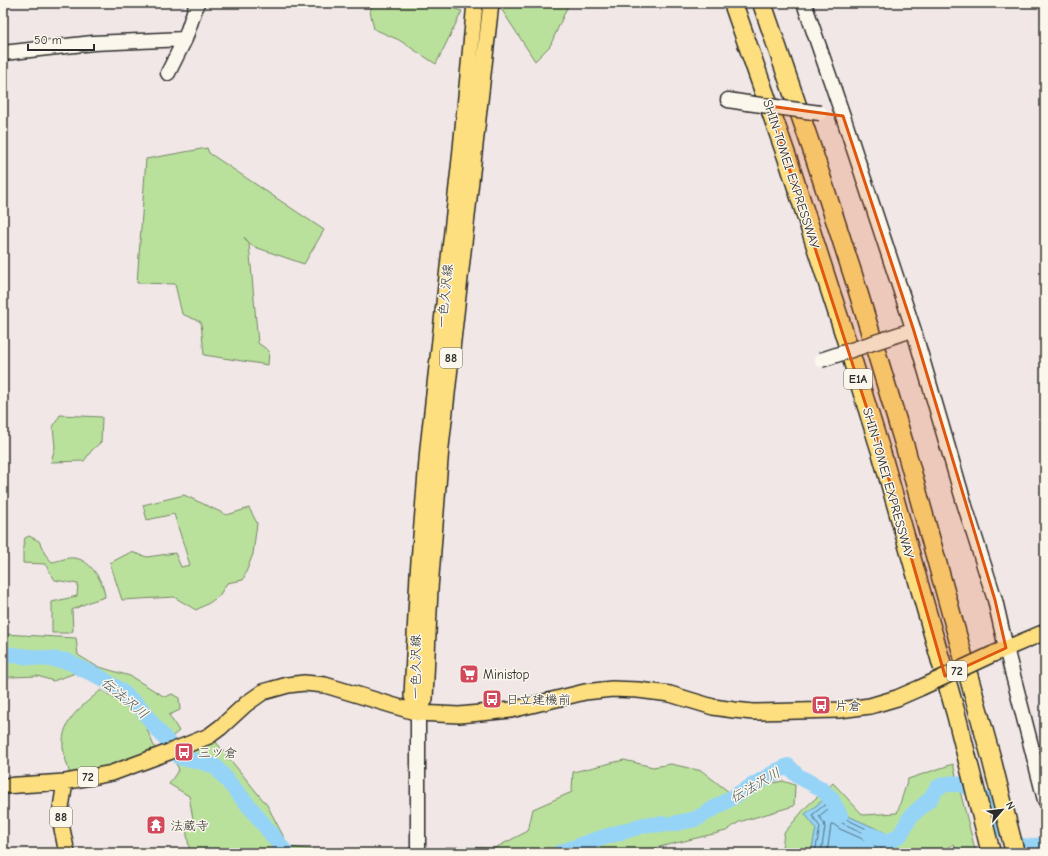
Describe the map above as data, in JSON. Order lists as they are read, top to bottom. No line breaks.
{"streets":{"highway":["SHIN-TOMEI EXPRESSWAY","E1A"],"main road":["一色久沢線","88","72"]},"crossings":[["一色久沢線","72"],["88","72"]],"water":["伝法沢川"],"places":{"supermarket":["Ministop"],"bus stop":["日立建機前","片倉","三ツ倉"],"temple":["法蔵寺"]},"scale_bar":"50 m","north":"top right"}
